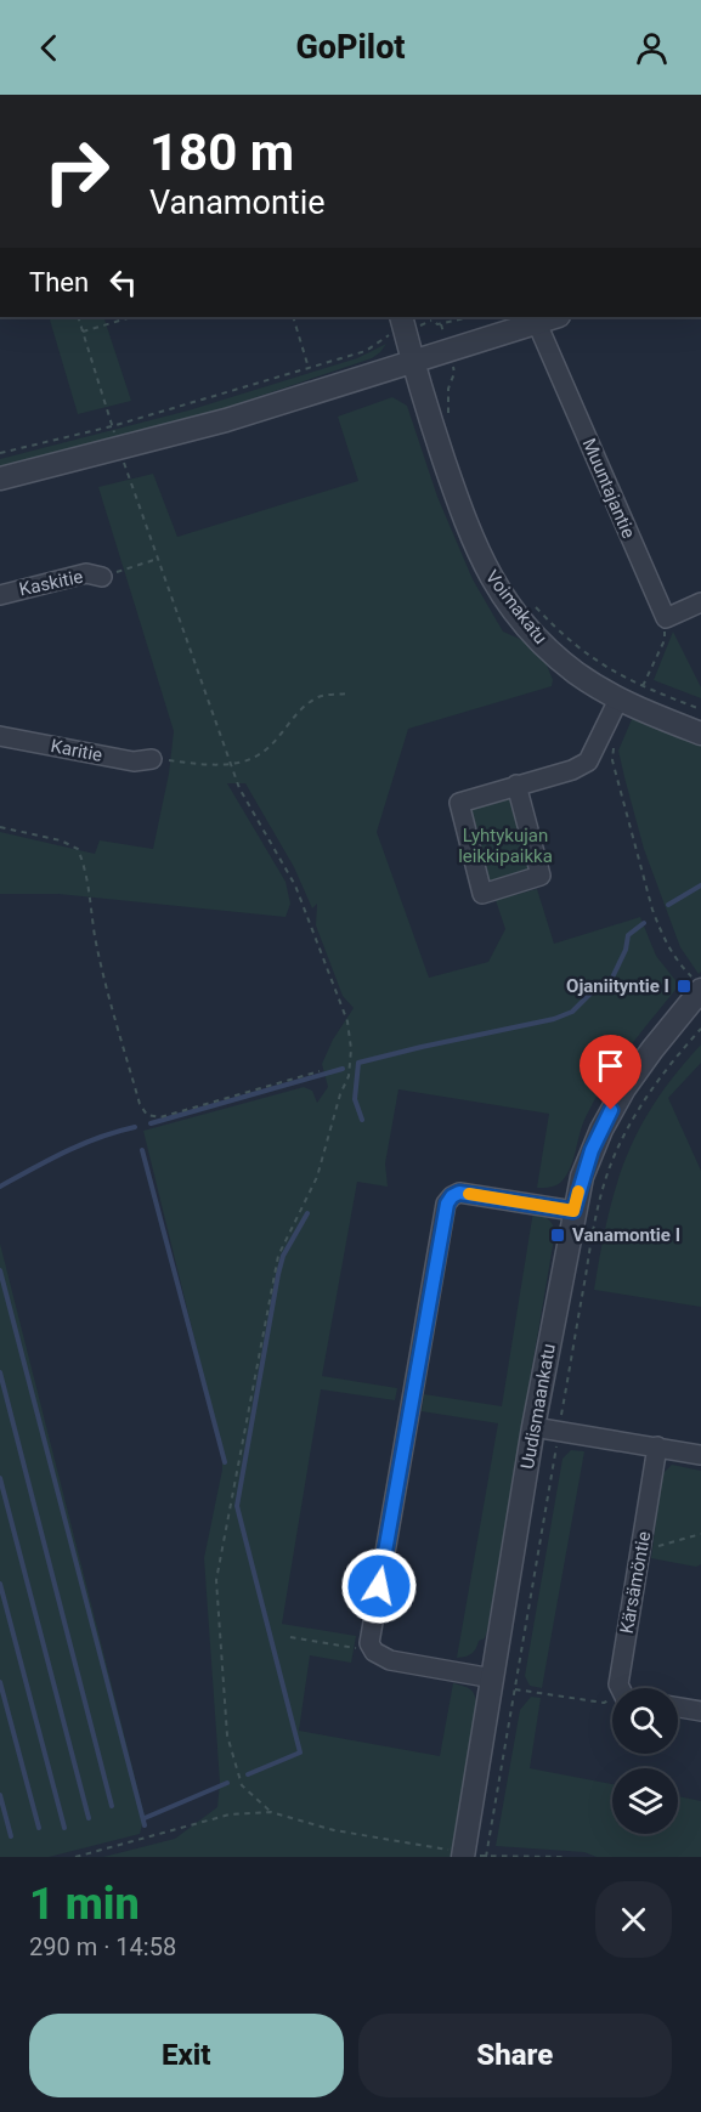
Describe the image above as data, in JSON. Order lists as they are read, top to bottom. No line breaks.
{"streets":{"street":["Muuntajantie","Kaskitie","Voimakatu","Karitie","Uudismaankatu","Kärsämöntie"]},"parks":["Lyhtykujan leikkipaikka"],"places":{"transit":["Ojaniityntie I","Vanamontie I"]},"page":{"header":"GoPilot","turn":["180 m","Vanamontie"],"then":"Then","heading":["1 min","290 m · 14:58"],"buttons":["Exit","Share"]}}
